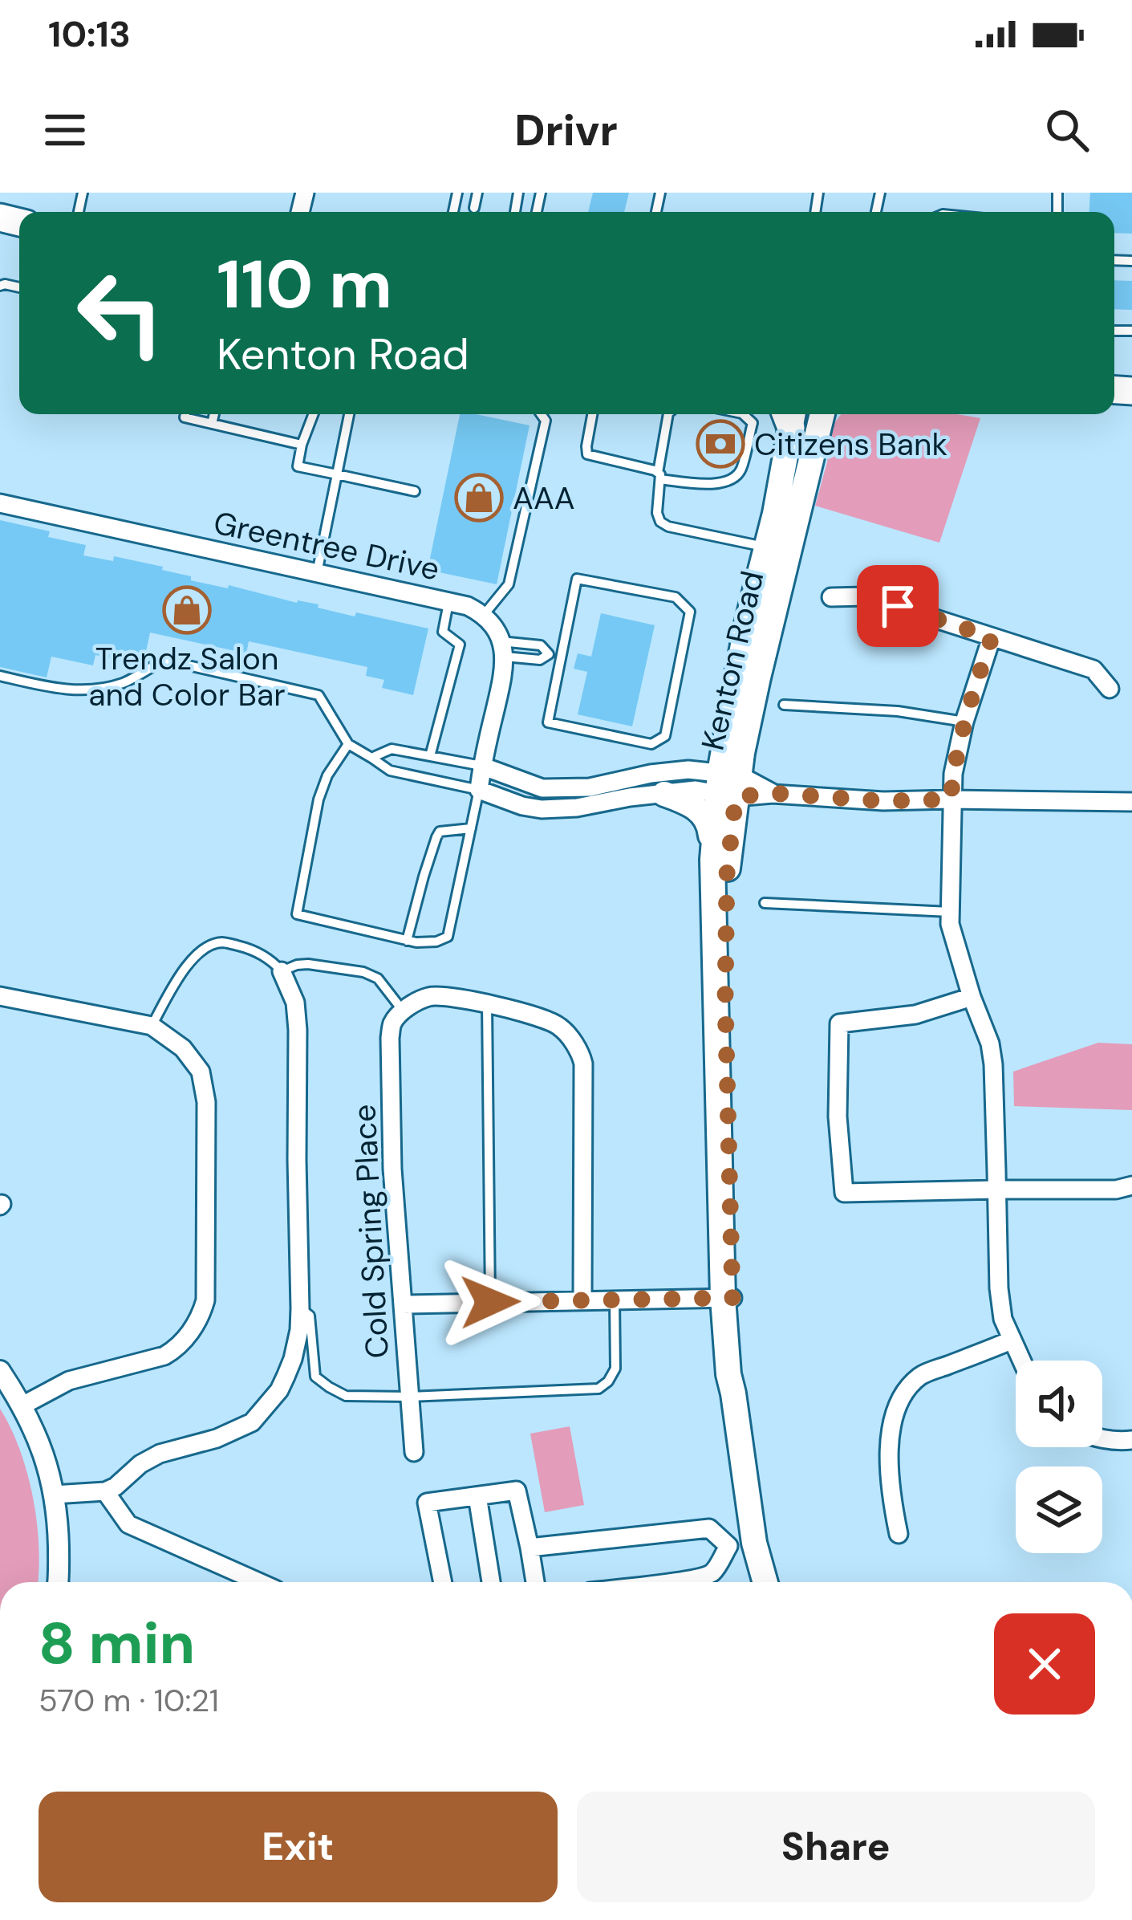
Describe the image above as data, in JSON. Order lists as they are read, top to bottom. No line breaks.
{"streets":{"main road":["Kenton Road"],"street":["Greentree Drive","Cold Spring Place"]},"places":{"bank":["Citizens Bank"],"shop":["AAA","Trendz Salon and Color Bar"]},"page":{"status":"10:13","header":"Drivr","turn":["110 m","Kenton Road"],"heading":["8 min","570 m · 10:21"],"buttons":["Exit","Share"]}}
